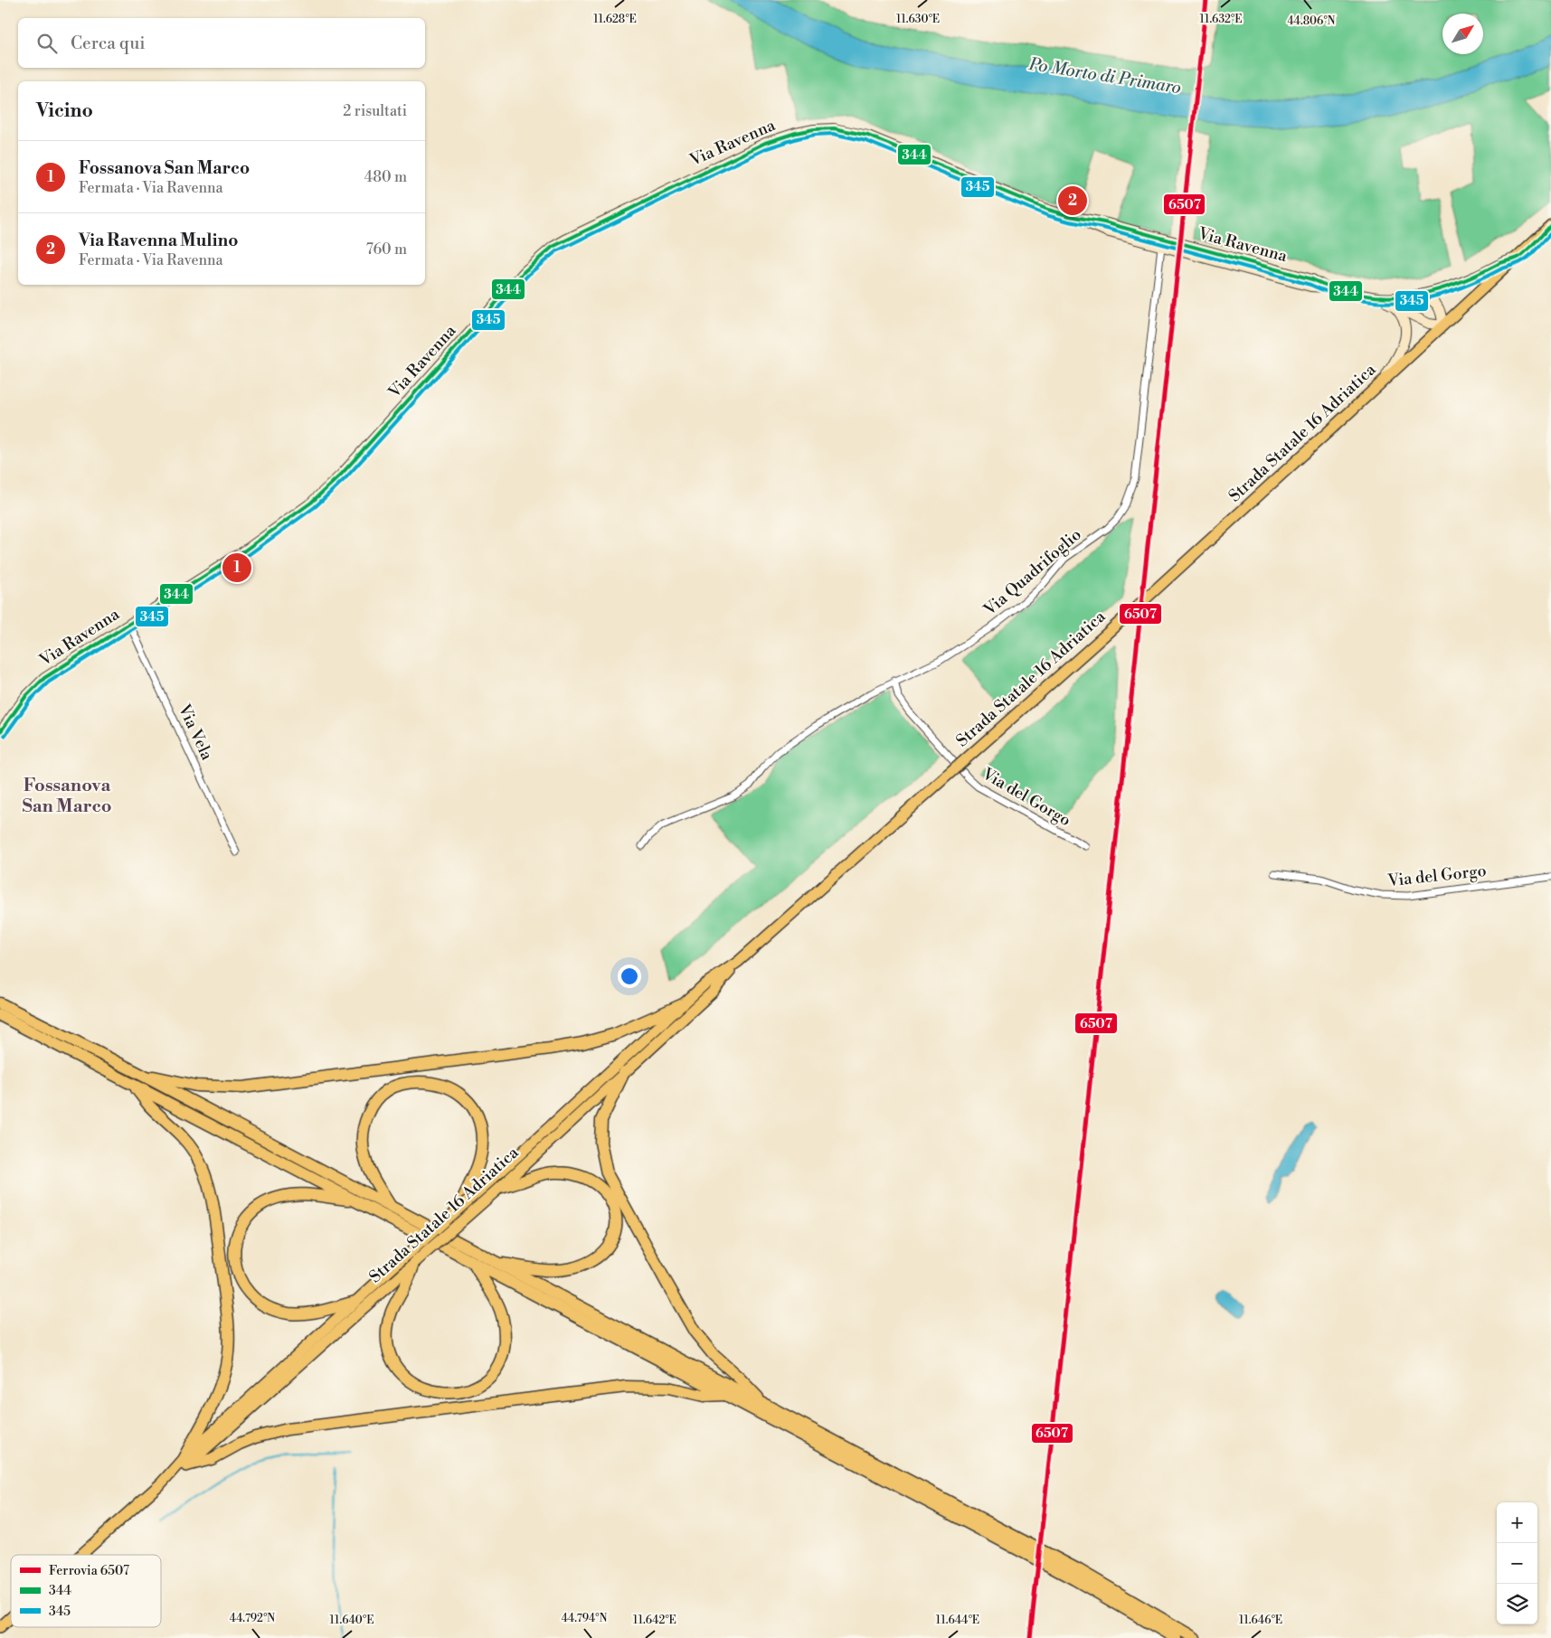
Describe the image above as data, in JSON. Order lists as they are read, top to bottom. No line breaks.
{"streets":{"main road":["Via Ravenna","Strada Statale 16 Adriatica"],"street":["Via Quadrifoglio","Via Vela","Via del Gorgo"]},"crossings":[["Via Ravenna","Strada Statale 16 Adriatica"],["Via Ravenna","Via Quadrifoglio"],["Via Ravenna","Via Vela"],["Via Quadrifoglio","Via del Gorgo"]],"districts":["Fossanova San Marco"],"water":["Po Morto di Primaro"],"lines":["rail line 6507","transit line 344","transit line 345"],"legend":["Ferrovia 6507","344","345"],"north":"top right","page":{"search":"Cerca qui","heading":["Vicino","2 risultati"],"list":[{"mark":"1","name":"Fossanova San Marco","note":"Fermata · Via Ravenna","value":"480 m"},{"mark":"2","name":"Via Ravenna Mulino","note":"Fermata · Via Ravenna","value":"760 m"}],"pins":["2","1"],"map_buttons":["+","−"]},"coordinates":["11.628°E","11.630°E","11.632°E","44.806°N","44.792°N","44.794°N","11.640°E","11.642°E","11.644°E","11.646°E"]}
